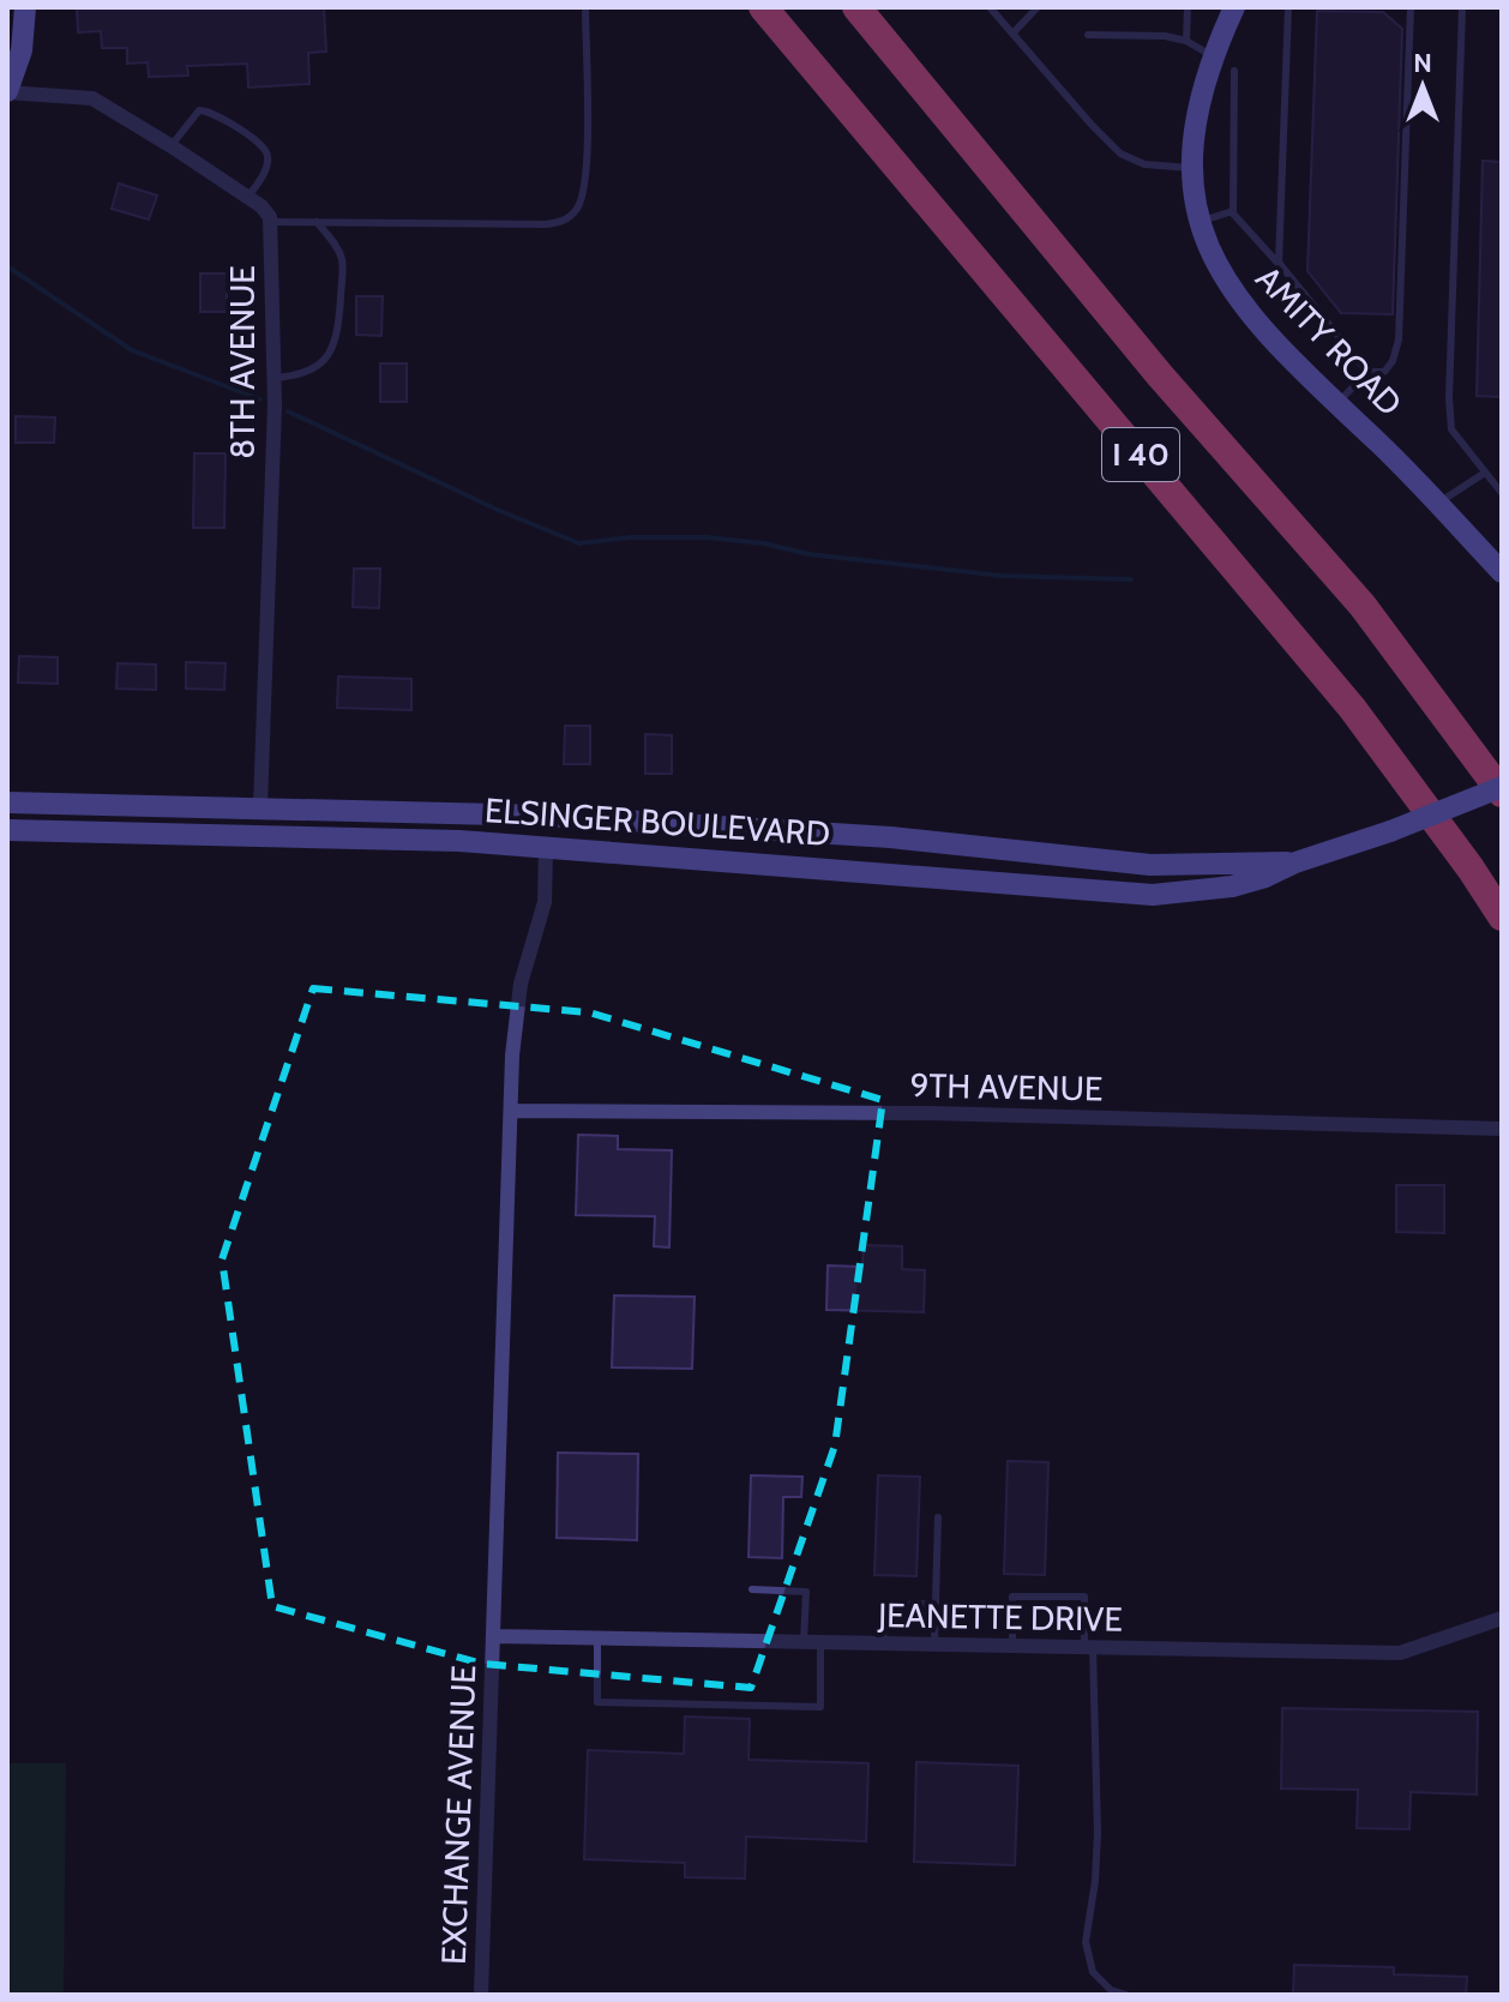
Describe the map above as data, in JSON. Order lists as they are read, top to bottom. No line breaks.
{"streets":{"highway":["I 40"],"street":["AMITY ROAD","8TH AVENUE","ELSINGER BOULEVARD","9TH AVENUE","JEANETTE DRIVE","EXCHANGE AVENUE"]},"crossings":[["8TH AVENUE","ELSINGER BOULEVARD"],["I 40","ELSINGER BOULEVARD"],["JEANETTE DRIVE","EXCHANGE AVENUE"]],"north":"top"}
